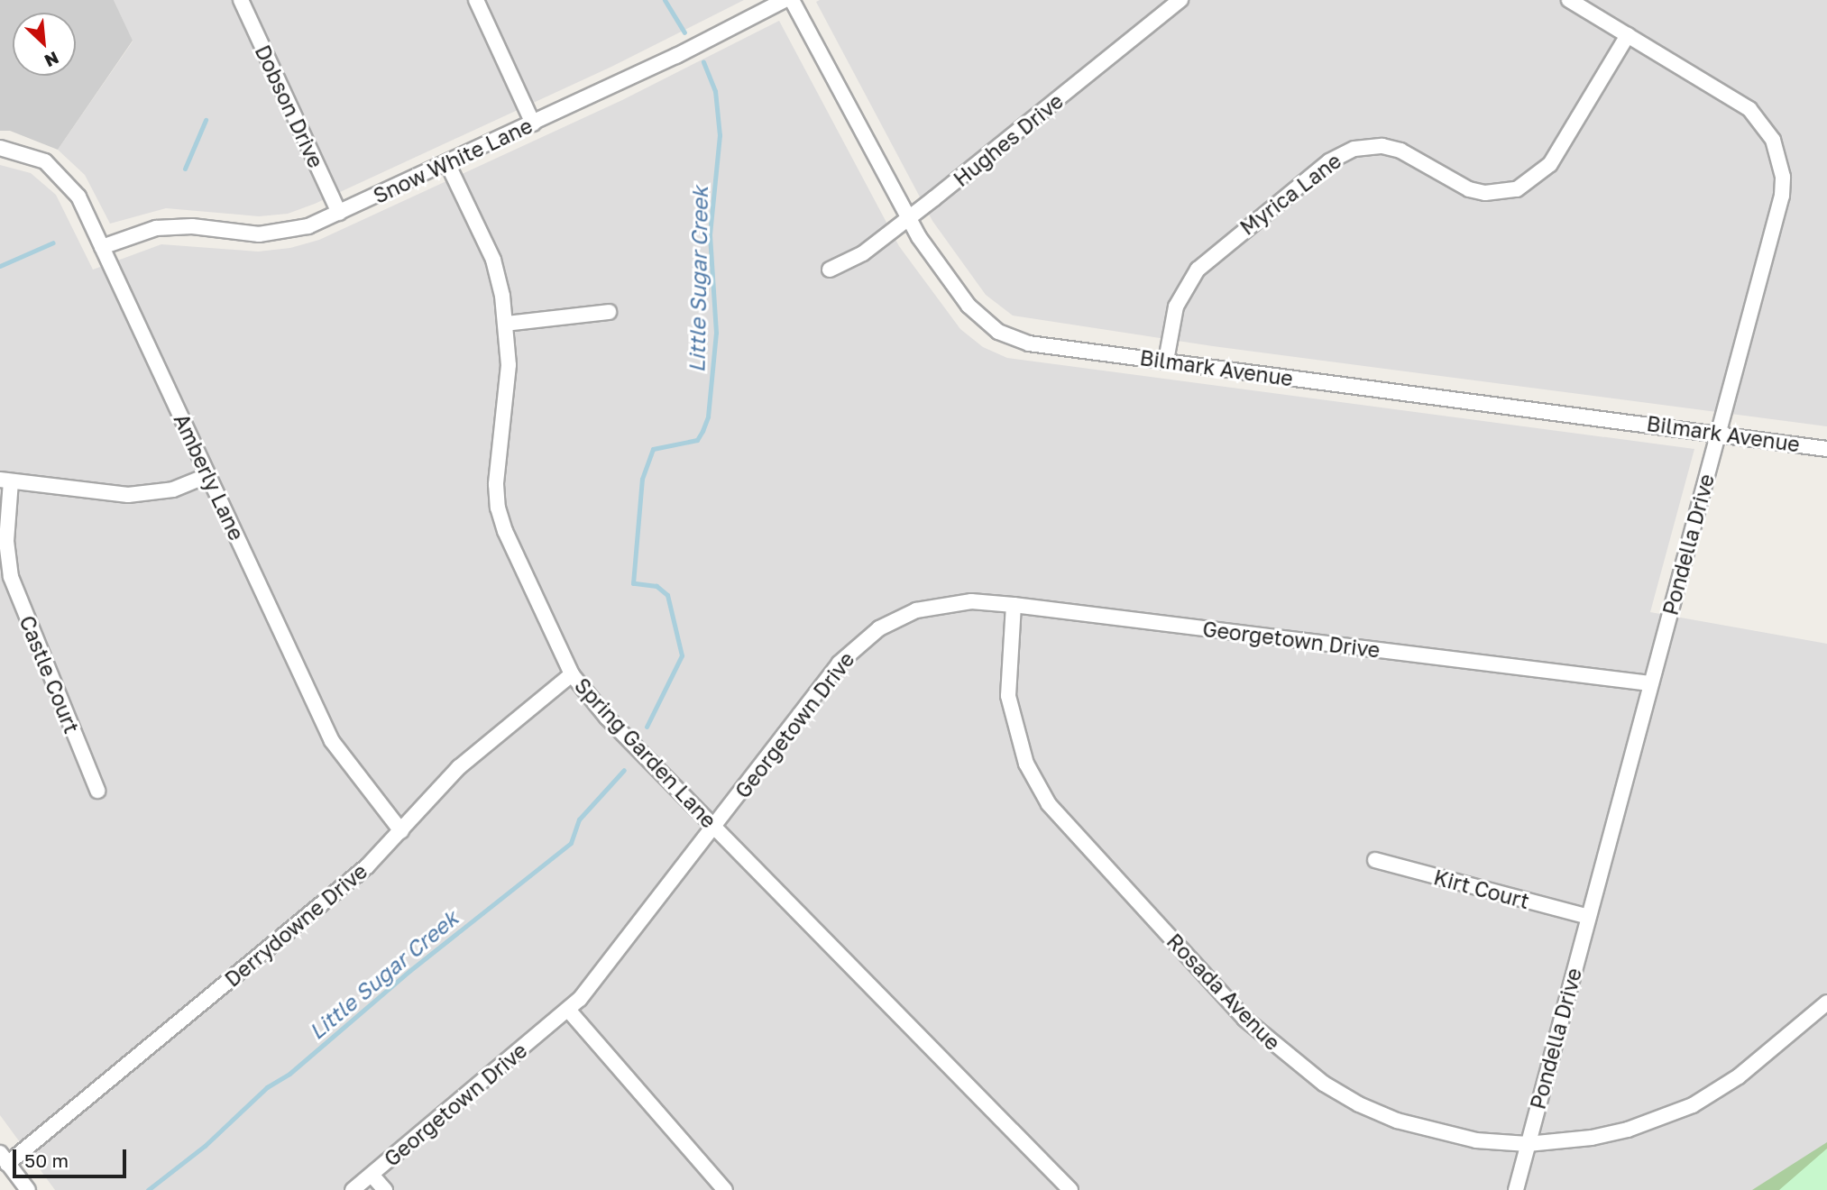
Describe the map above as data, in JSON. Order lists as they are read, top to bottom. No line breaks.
{"streets":{"street":["Dobson Drive","Hughes Drive","Snow White Lane","Myrica Lane","Bilmark Avenue","Amberly Lane","Pondella Drive","Georgetown Drive","Castle Court","Spring Garden Lane","Kirt Court","Derrydowne Drive","Rosada Avenue"]},"crossings":[["Dobson Drive","Snow White Lane"],["Hughes Drive","Bilmark Avenue"],["Snow White Lane","Amberly Lane"],["Snow White Lane","Spring Garden Lane"],["Myrica Lane","Bilmark Avenue"],["Myrica Lane","Pondella Drive"],["Bilmark Avenue","Pondella Drive"],["Amberly Lane","Derrydowne Drive"],["Pondella Drive","Georgetown Drive"],["Pondella Drive","Kirt Court"],["Pondella Drive","Rosada Avenue"],["Georgetown Drive","Spring Garden Lane"],["Georgetown Drive","Rosada Avenue"],["Spring Garden Lane","Derrydowne Drive"]],"water":["Little Sugar Creek"],"scale_bar":"50 m","north":"bottom right"}
